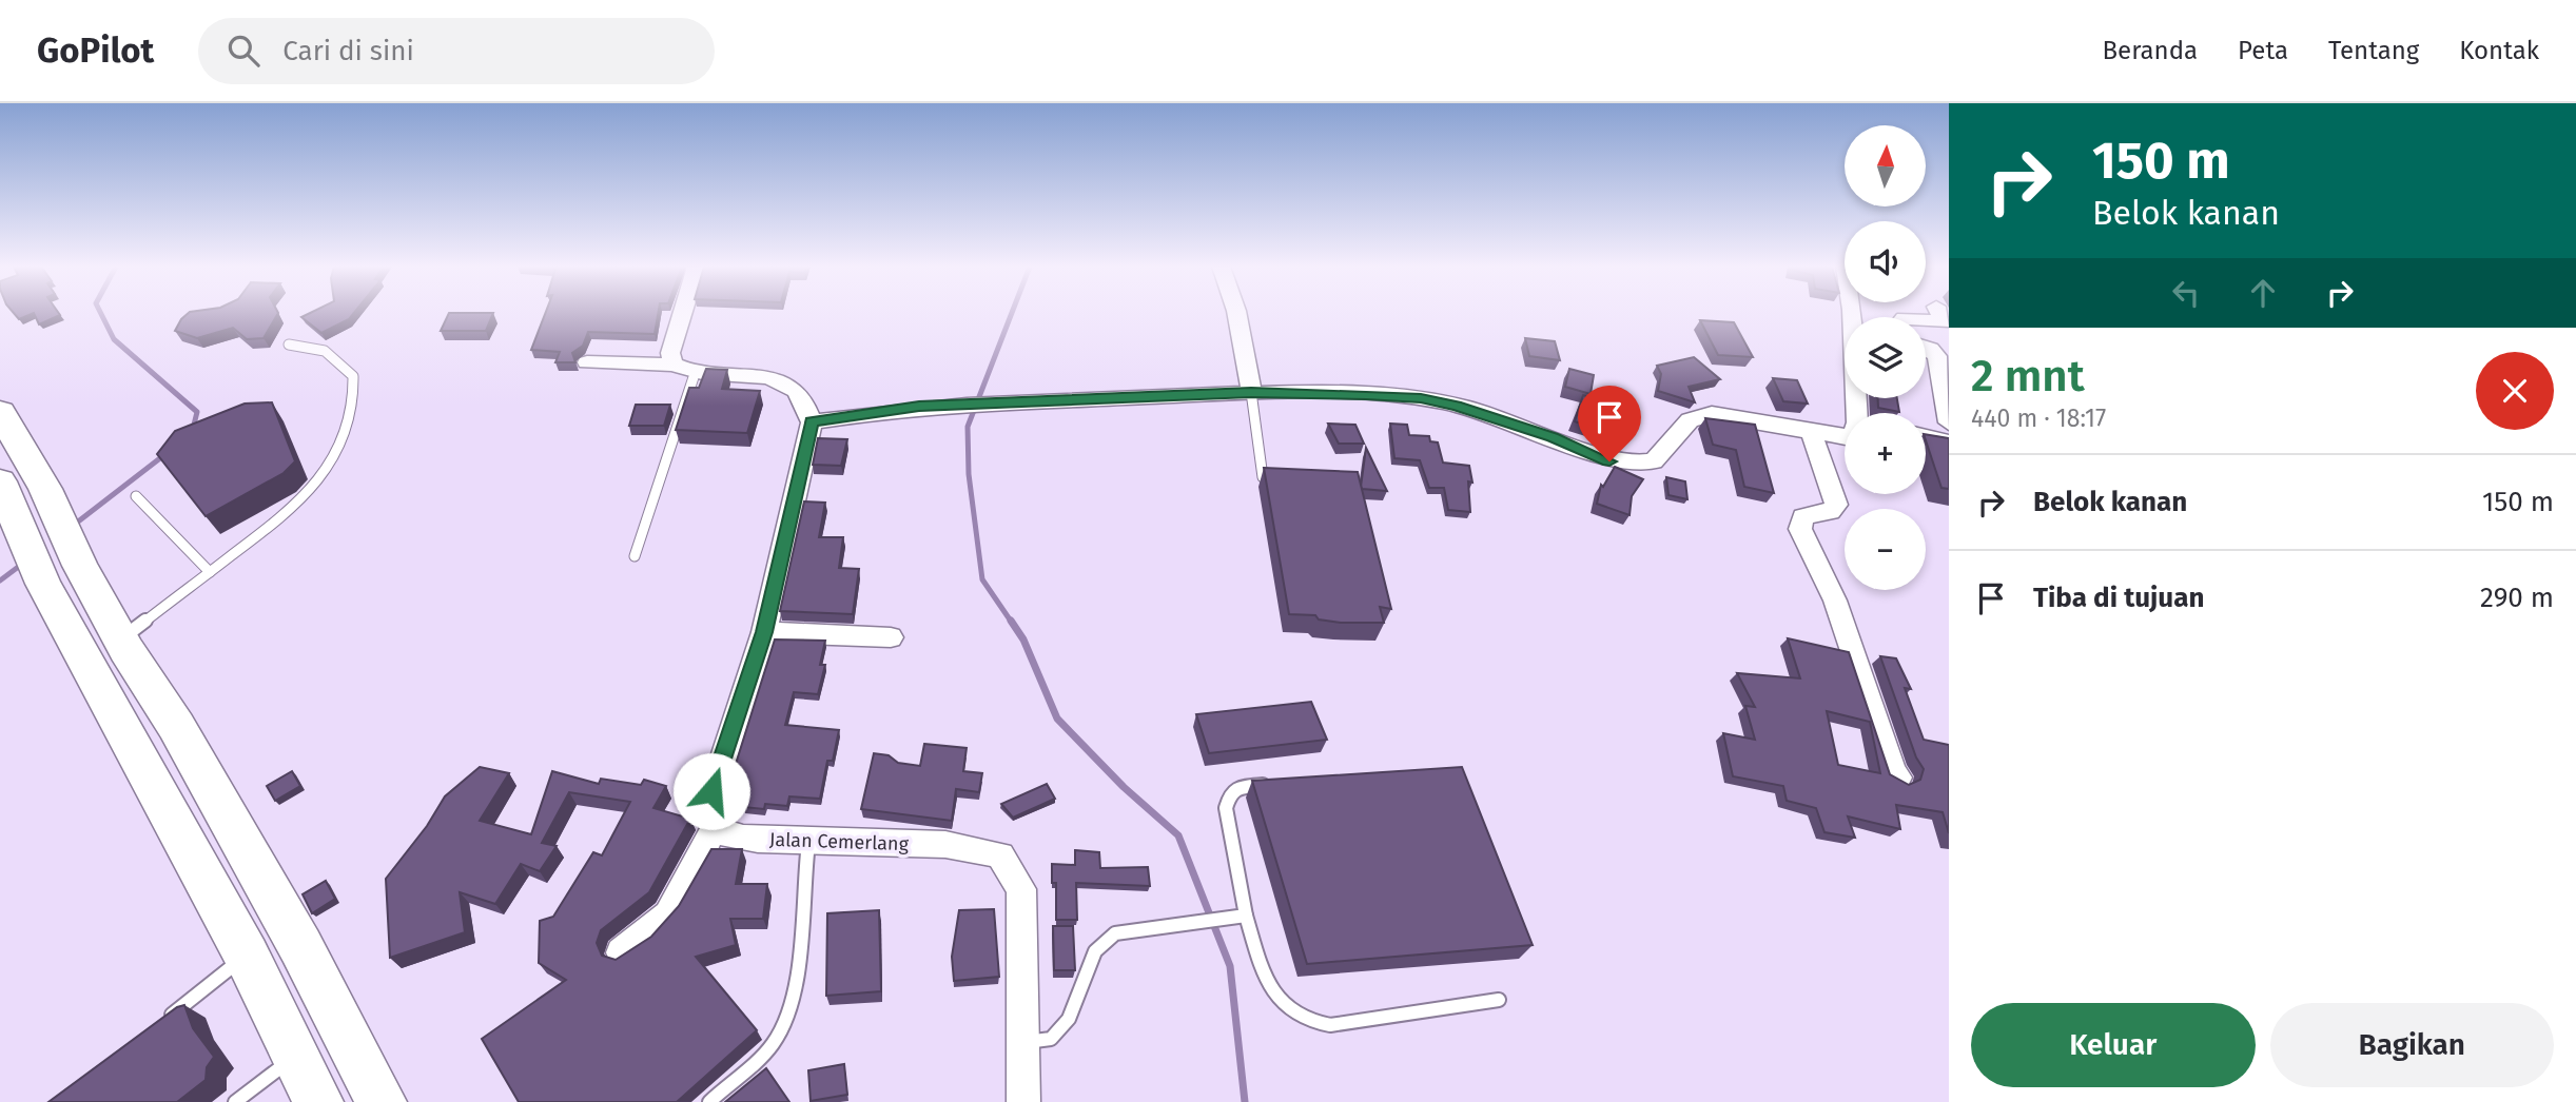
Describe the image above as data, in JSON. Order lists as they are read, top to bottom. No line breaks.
{"streets":{"street":["Jalan Cemerlang"]},"north":"top","page":{"header":"GoPilot","search":"Cari di sini","nav":["Beranda","Peta","Tentang","Kontak"],"turn":["150 m","Belok kanan"],"map_buttons":["+","−"],"heading":["2 mnt","440 m · 18:17"],"list":[{"name":"Belok kanan","value":"150 m"},{"name":"Tiba di tujuan","value":"290 m"}],"buttons":["Keluar","Bagikan"]}}
